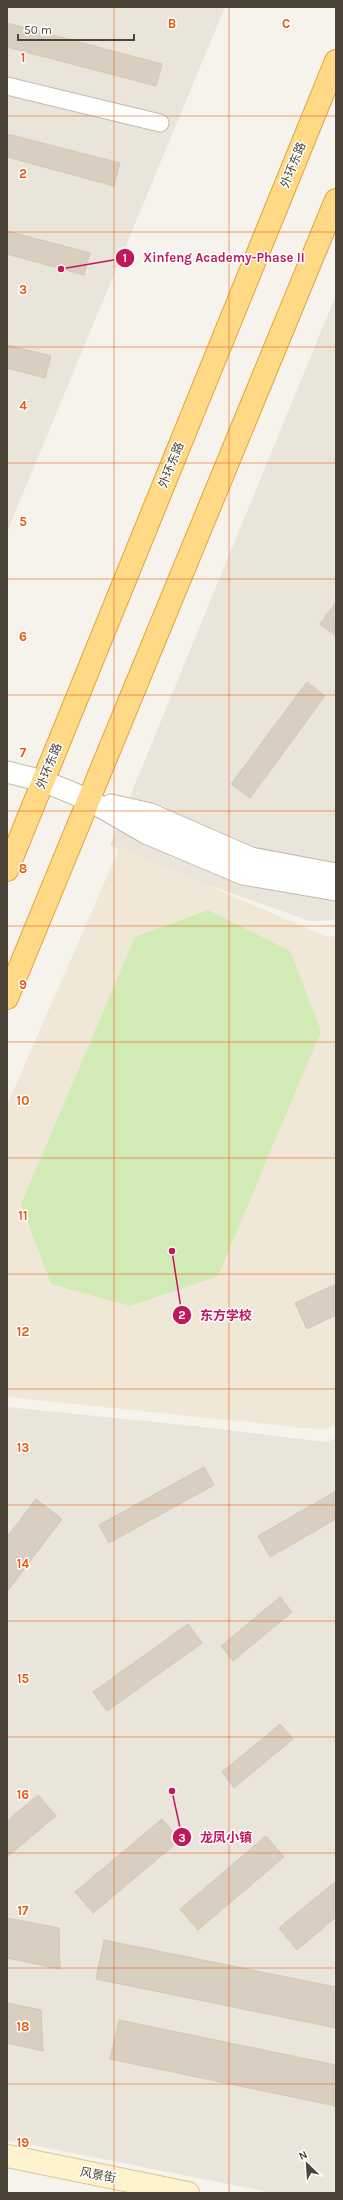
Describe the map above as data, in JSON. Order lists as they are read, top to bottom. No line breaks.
{"streets":{"highway":["外环东路"],"main road":["风景街"]},"places":["Xinfeng Academy-Phase II","东方学校","龙凤小镇"],"scale_bar":"50 m","north":"top left","grid":{"columns":["B","C"],"rows":["1","2","3","4","5","6","7","8","9","10","11","12","13","14","15","16","17","18","19"]}}
